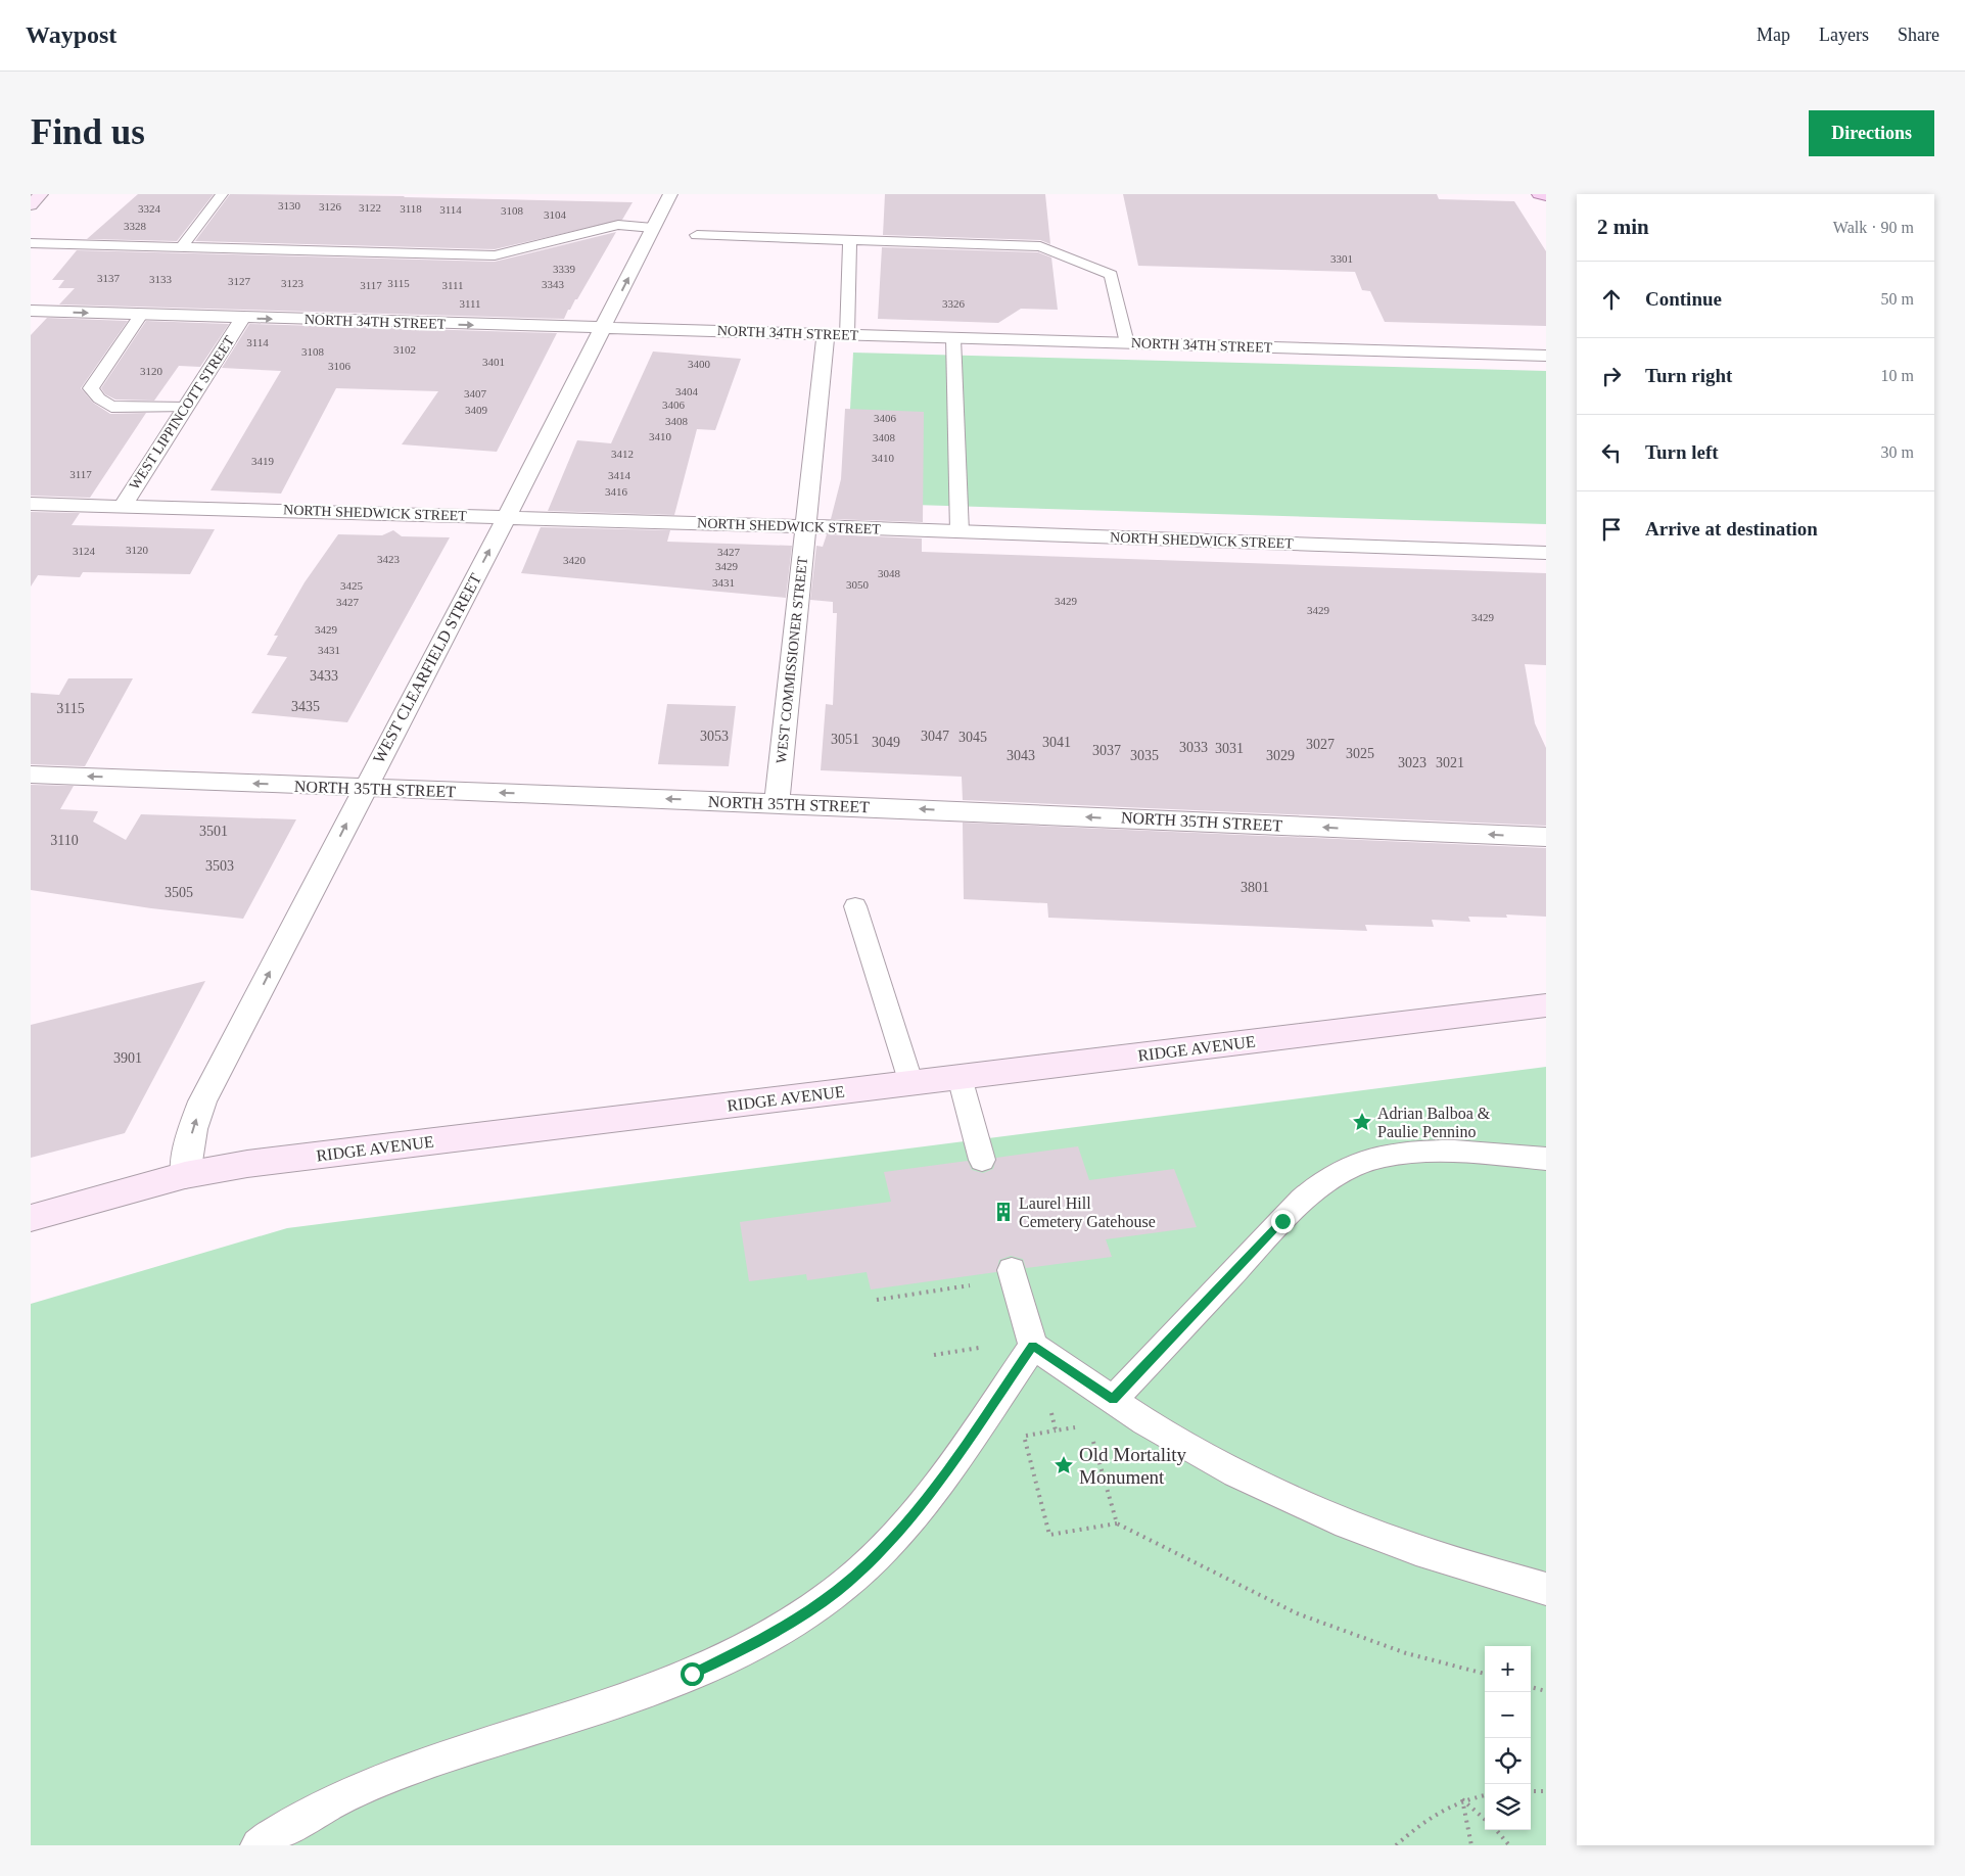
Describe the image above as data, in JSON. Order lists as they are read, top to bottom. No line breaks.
{"streets":{"main road":["RIDGE AVENUE"],"street":["NORTH 34TH STREET","WEST LIPPINCOTT STREET","NORTH SHEDWICK STREET","WEST COMMISSIONER STREET","WEST CLEARFIELD STREET","NORTH 35TH STREET"]},"crossings":[["NORTH 34TH STREET","WEST LIPPINCOTT STREET"],["NORTH 34TH STREET","WEST COMMISSIONER STREET"],["NORTH 34TH STREET","WEST CLEARFIELD STREET"],["WEST LIPPINCOTT STREET","NORTH SHEDWICK STREET"],["NORTH SHEDWICK STREET","WEST COMMISSIONER STREET"],["NORTH SHEDWICK STREET","WEST CLEARFIELD STREET"],["WEST COMMISSIONER STREET","NORTH 35TH STREET"],["WEST CLEARFIELD STREET","NORTH 35TH STREET"],["WEST CLEARFIELD STREET","RIDGE AVENUE"]],"one_way":["WEST CLEARFIELD STREET","NORTH 35TH STREET"],"places":{"place":["Adrian Balboa & Paulie Pennino","Old Mortality Monument"],"building":["Laurel Hill Cemetery Gatehouse"]},"house_numbers":["3130","3126","3122","3324","3118","3114","3108","3104","3328","3301","3339","3137","3133","3127","3123","3115","3343","3117","3111","3111","3326","3114","3102","3108","3401","3400","3106","3120","3404","3407","3406","3409","3406","3408","3410","3408","3412","3410","3419","3117","3414","3416","3120","3124","3427","3423","3420","3429","3048","3431","3050","3425","3429","3427","3429","3429","3429","3431","3433","3435","3115","3053","3047","3045","3051","3049","3041","3027","3033","3031","3037","3025","3043","3035","3029","3023","3021","3501","3110","3503","3801","3505","3901"],"page":{"header":"Waypost","nav":["Map","Layers","Share"],"buttons":"Directions","title":"Find us","heading":["2 min","Walk · 90 m"],"list":[["Continue","50 m"],["Turn right","10 m"],["Turn left","30 m"],"Arrive at destination"],"map_buttons":["+","−"]}}
